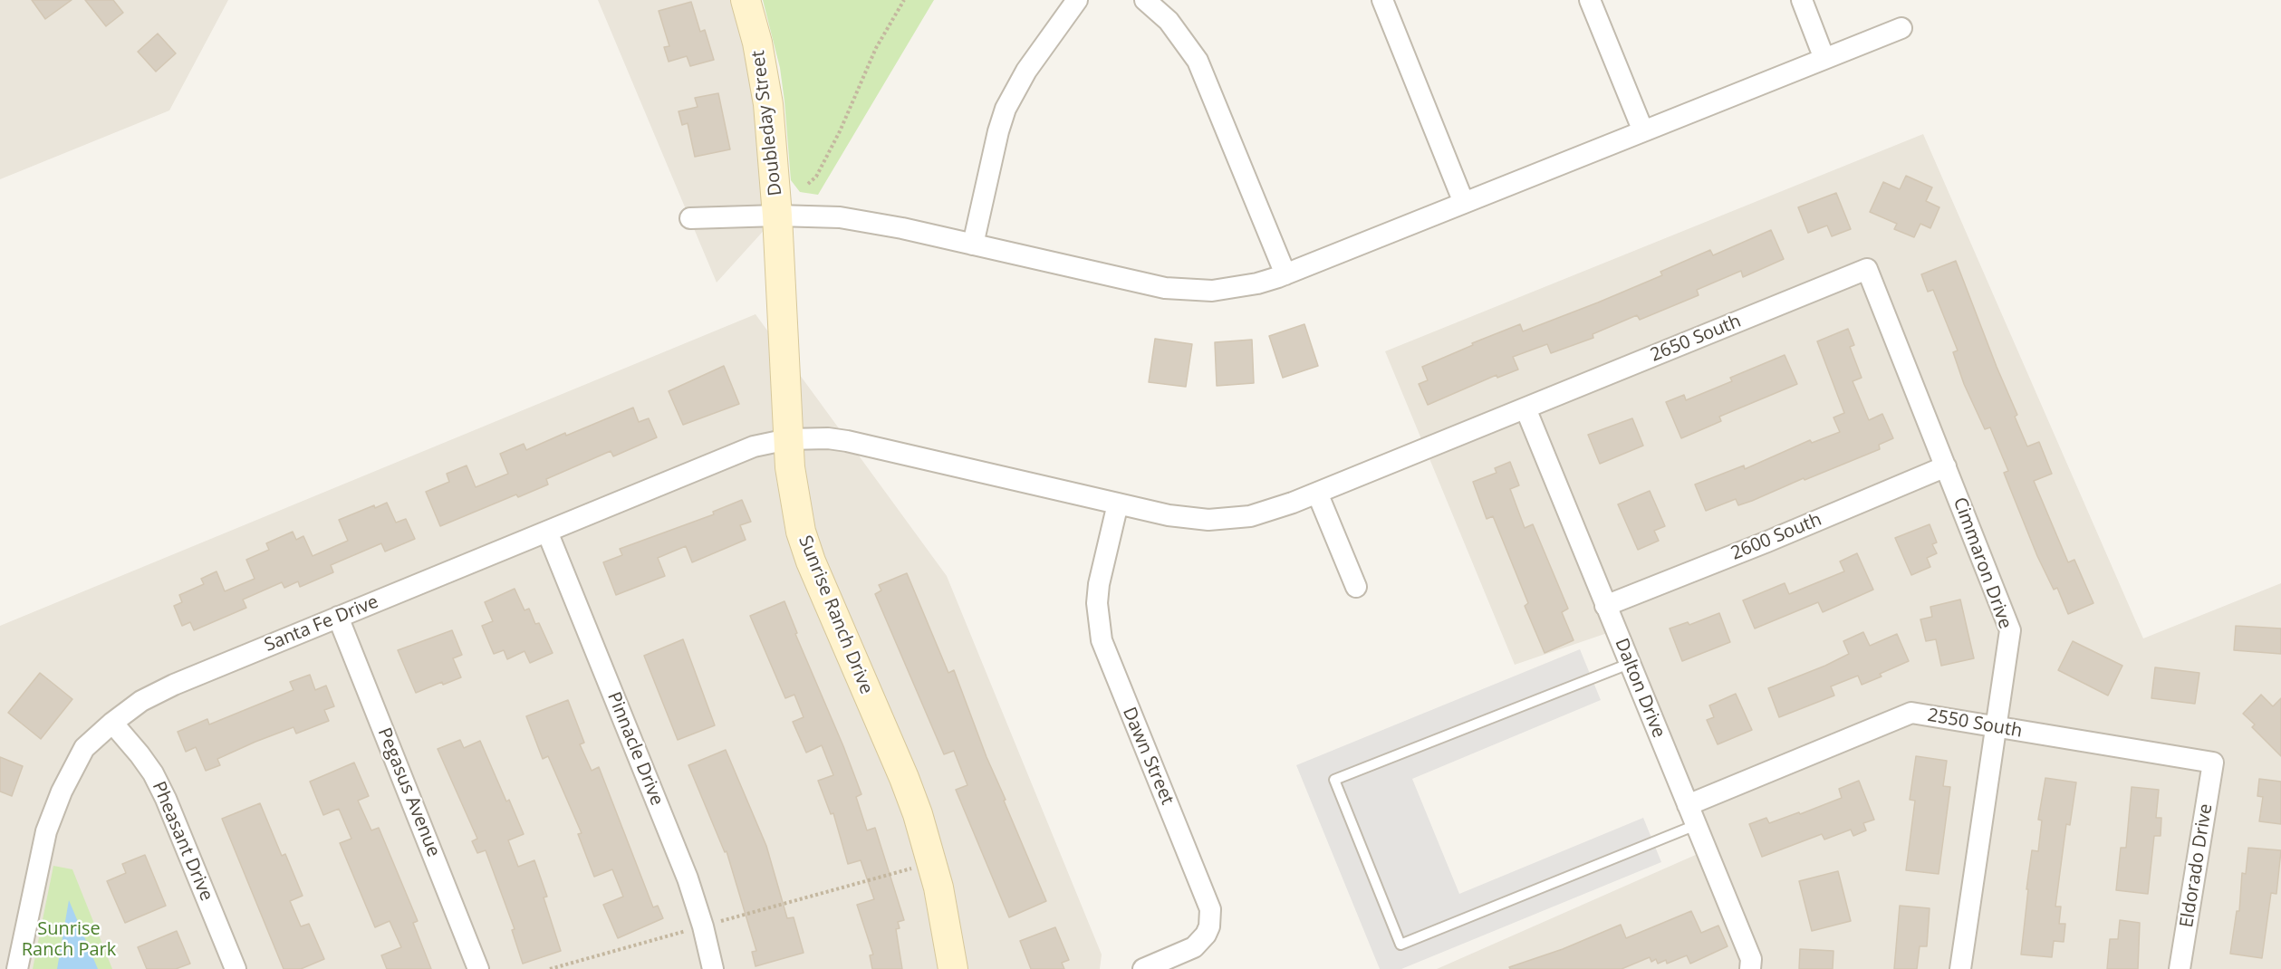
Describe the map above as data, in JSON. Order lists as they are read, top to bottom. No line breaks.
{"streets":{"street":["Doubleday Street","2650 South","2600 South","Cimmaron Drive","Sunrise Ranch Drive","Santa Fe Drive","Dalton Drive","2550 South","Pinnacle Drive","Dawn Street","Pegasus Avenue","Pheasant Drive","Eldorado Drive"]},"crossings":[["Doubleday Street","Sunrise Ranch Drive"],["2650 South","Cimmaron Drive"],["2650 South","Santa Fe Drive"],["2650 South","Dalton Drive"],["2650 South","Dawn Street"],["2600 South","Cimmaron Drive"],["2600 South","Dalton Drive"],["Cimmaron Drive","2550 South"],["Sunrise Ranch Drive","Santa Fe Drive"],["Santa Fe Drive","Pinnacle Drive"],["Santa Fe Drive","Dawn Street"],["Santa Fe Drive","Pegasus Avenue"],["Santa Fe Drive","Pheasant Drive"],["Dalton Drive","2550 South"],["2550 South","Eldorado Drive"]],"parks":["Sunrise Ranch Park"]}
